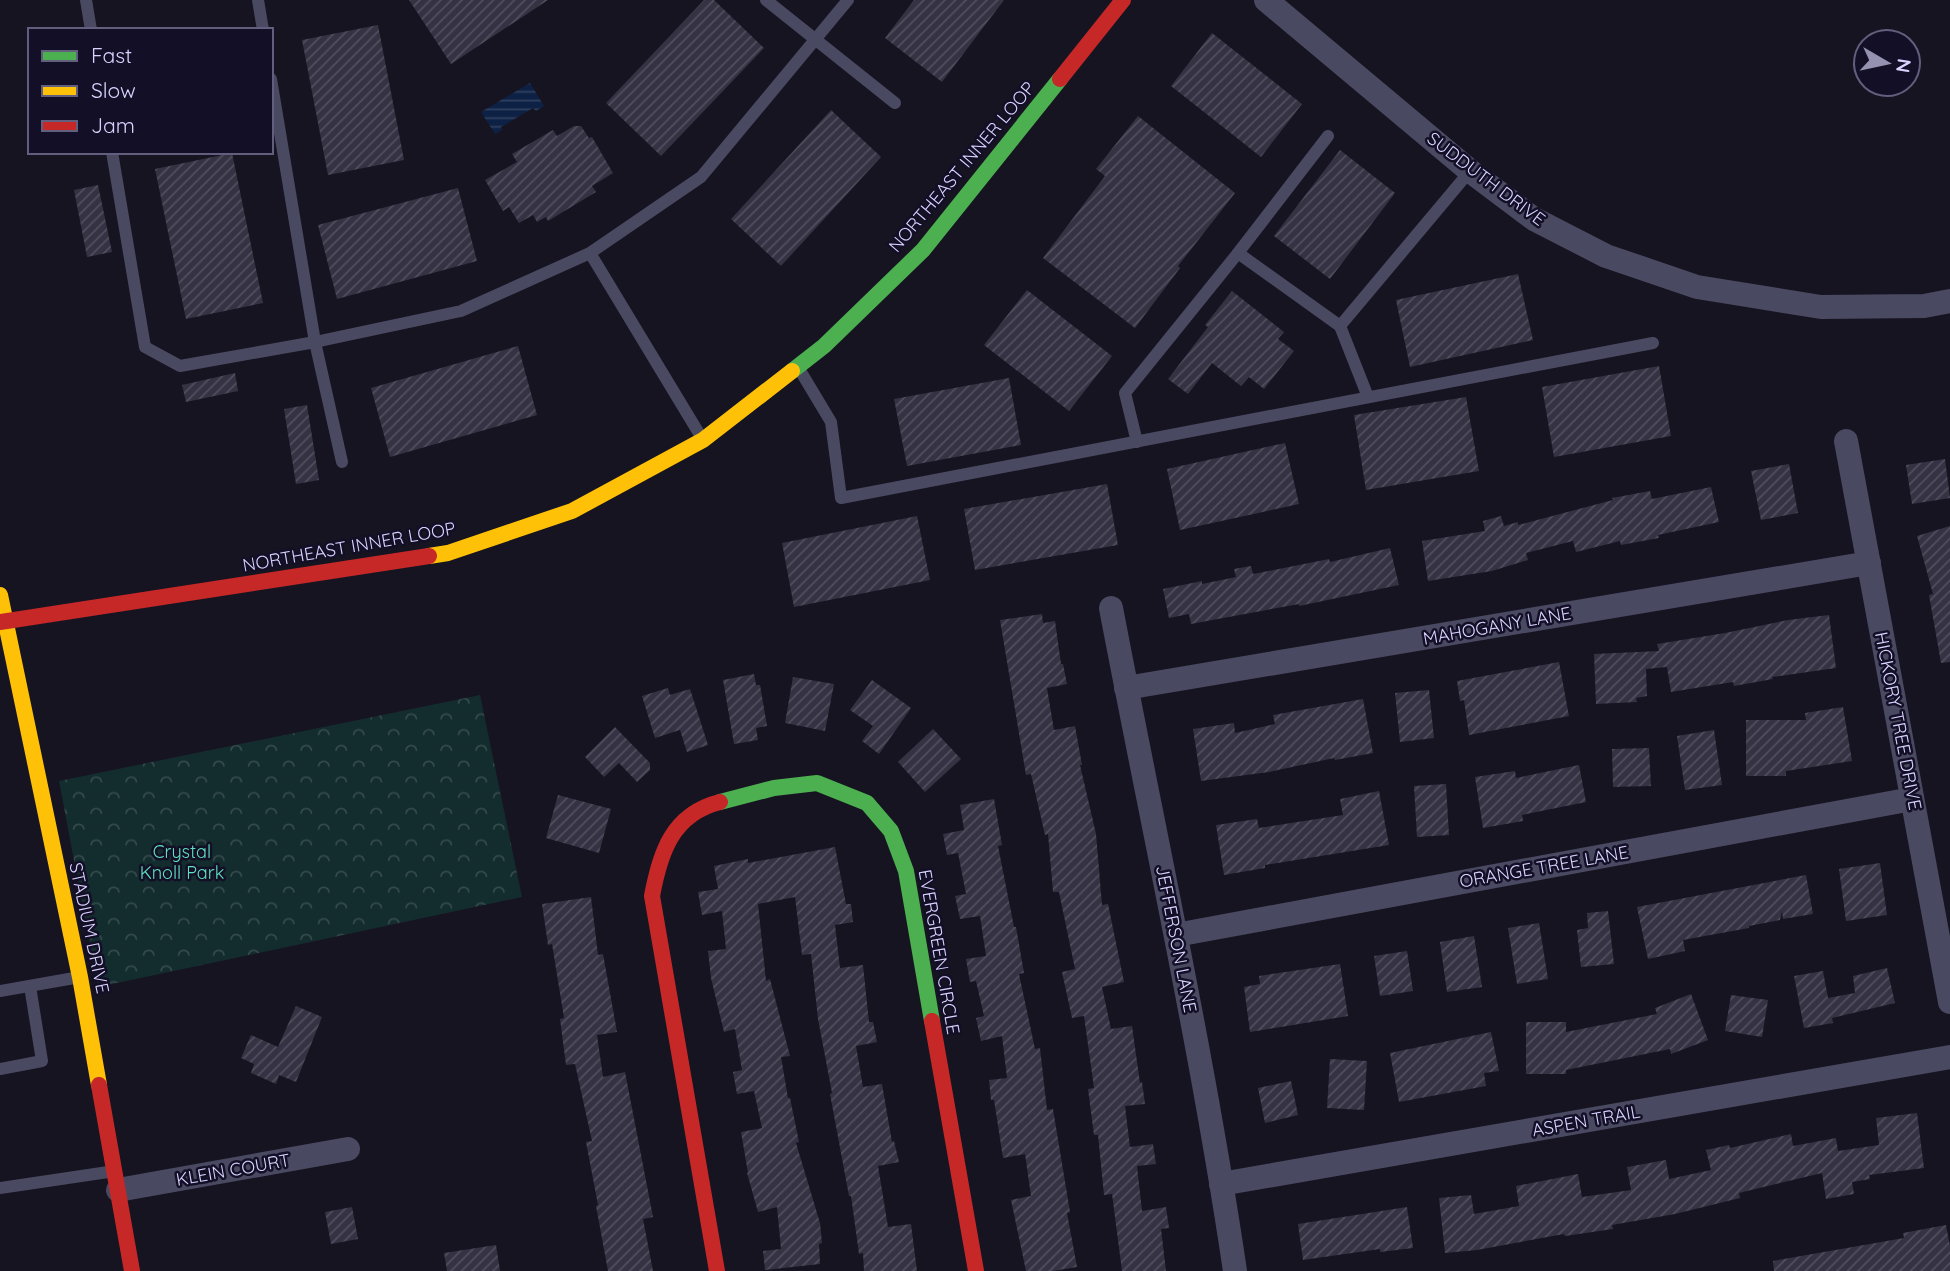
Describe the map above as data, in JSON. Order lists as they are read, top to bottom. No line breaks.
{"streets":{"street":["NORTHEAST INNER LOOP","SUDDUTH DRIVE","MAHOGANY LANE","HICKORY TREE DRIVE","ORANGE TREE LANE","STADIUM DRIVE","JEFFERSON LANE","EVERGREEN CIRCLE","ASPEN TRAIL","KLEIN COURT"]},"crossings":[["NORTHEAST INNER LOOP","STADIUM DRIVE"],["MAHOGANY LANE","HICKORY TREE DRIVE"],["MAHOGANY LANE","JEFFERSON LANE"],["HICKORY TREE DRIVE","ORANGE TREE LANE"],["ORANGE TREE LANE","JEFFERSON LANE"],["STADIUM DRIVE","KLEIN COURT"],["JEFFERSON LANE","ASPEN TRAIL"]],"parks":["Crystal Knoll Park"],"legend":["Fast","Slow","Jam"],"north":"right"}
